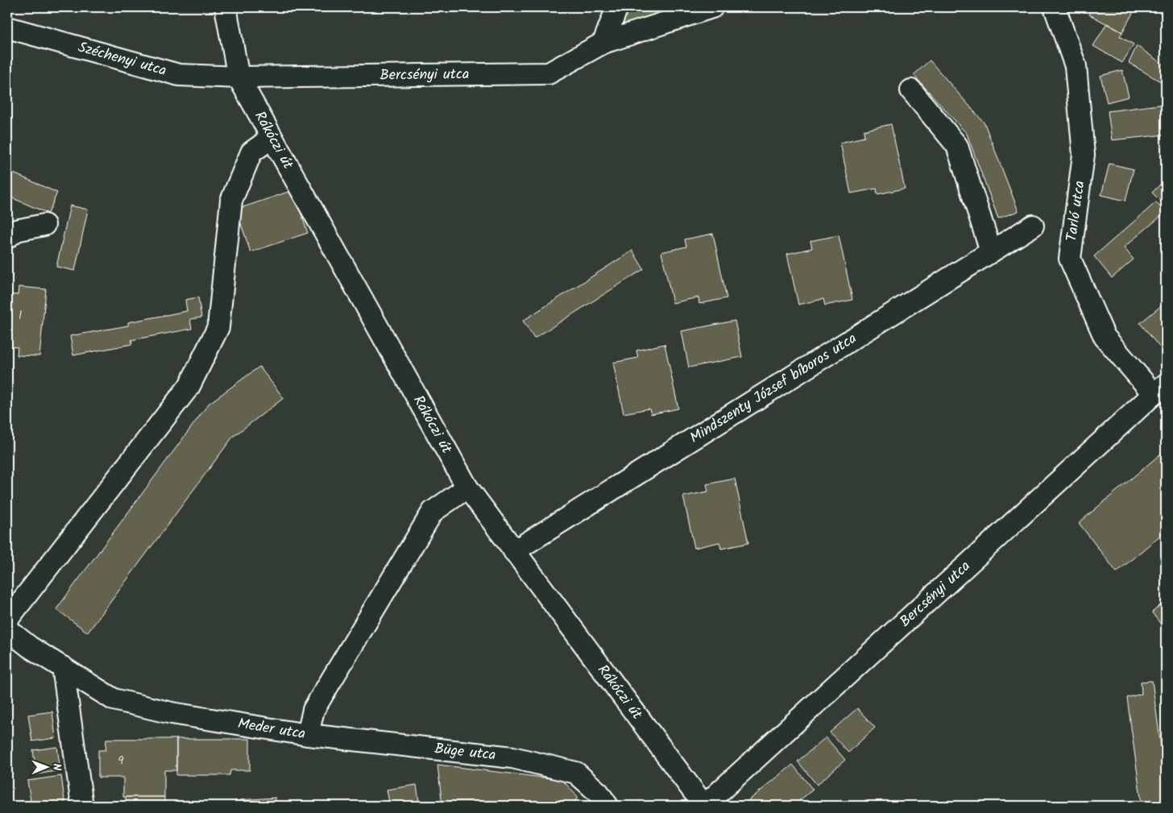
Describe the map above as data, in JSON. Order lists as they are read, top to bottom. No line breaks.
{"streets":{"street":["Széchenyi utca","Bercsényi utca","Rákóczi út","Tarló utca","Mindszenty József bíboros utca","Meder utca","Büge utca"]},"crossings":[["Széchenyi utca","Bercsényi utca"],["Széchenyi utca","Rákóczi út"],["Bercsényi utca","Rákóczi út"],["Bercsényi utca","Tarló utca"],["Rákóczi út","Mindszenty József bíboros utca"],["Rákóczi út","Meder utca"],["Meder utca","Büge utca"]],"house_numbers":["1","9"],"north":"right"}
